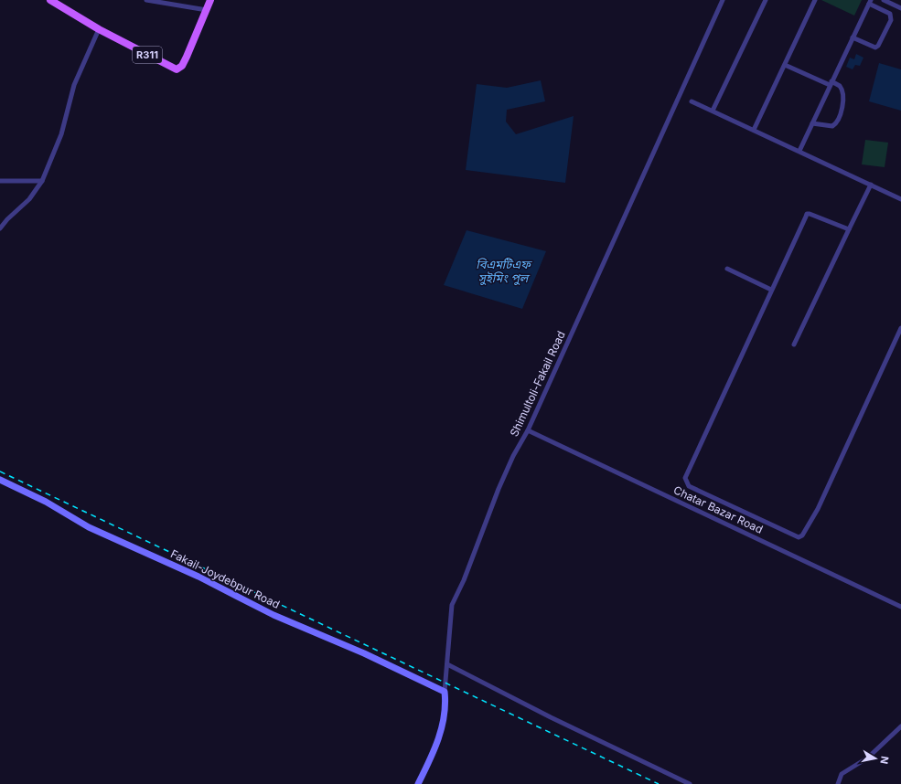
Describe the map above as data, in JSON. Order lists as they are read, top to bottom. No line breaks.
{"streets":{"main road":["R311"],"street":["Shimultoli-Fakail Road","Chatar Bazar Road","Fakail-Joydebpur Road"]},"crossings":[["Shimultoli-Fakail Road","Chatar Bazar Road"],["Shimultoli-Fakail Road","Fakail-Joydebpur Road"]],"water":["বিএমটিএফ সুইমিং পুল"],"north":"right"}
